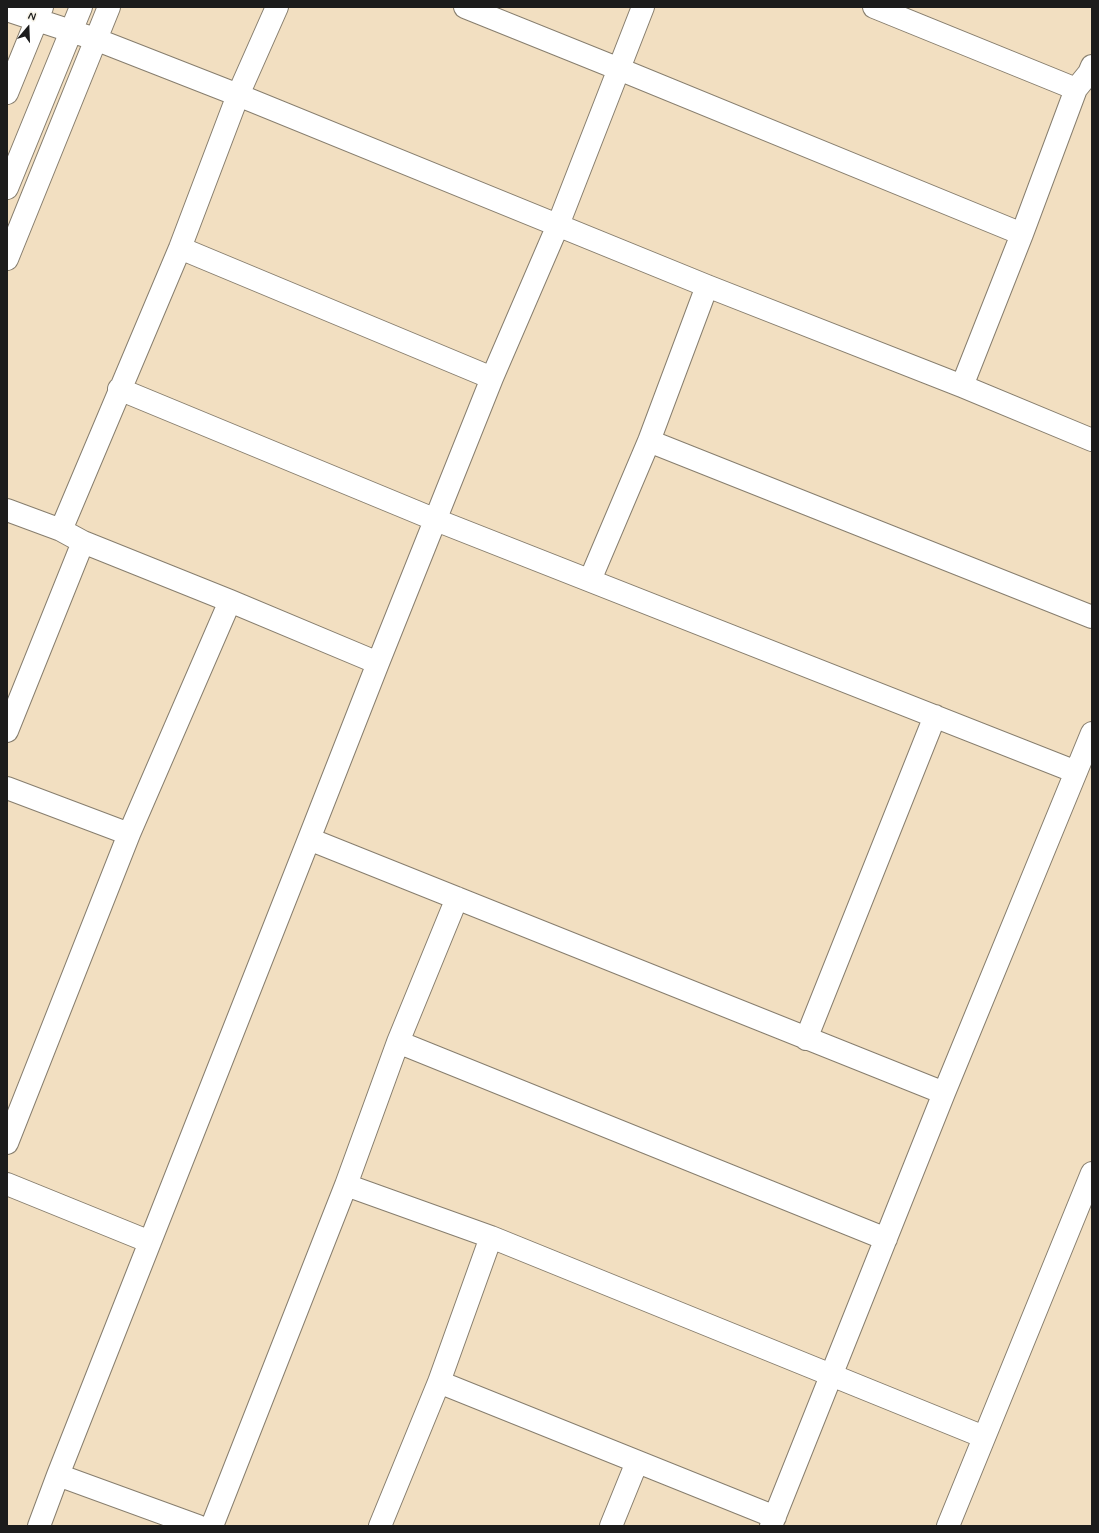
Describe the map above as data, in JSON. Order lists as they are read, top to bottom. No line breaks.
{"north":"top"}
